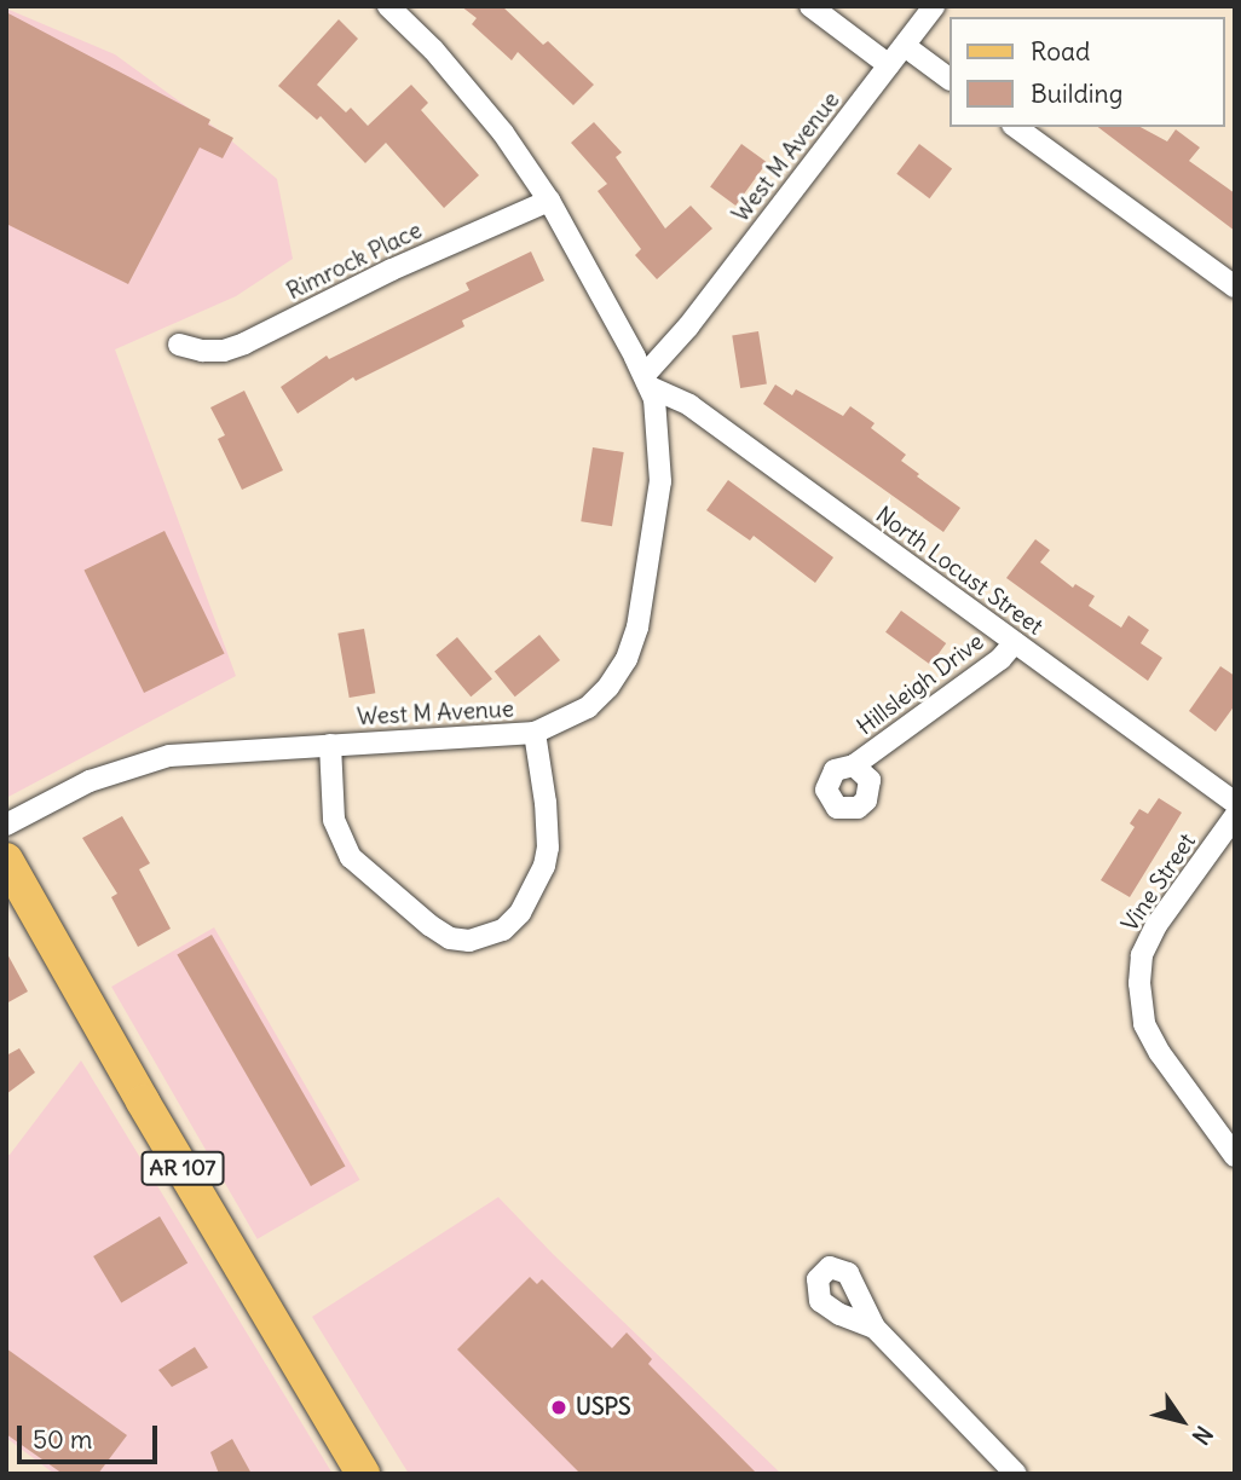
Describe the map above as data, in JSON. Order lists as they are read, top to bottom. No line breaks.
{"streets":{"main road":["AR 107"],"street":["West M Avenue","Rimrock Place","North Locust Street","Hillsleigh Drive","Vine Street"]},"crossings":[["West M Avenue","North Locust Street"],["North Locust Street","Hillsleigh Drive"]],"places":["USPS"],"legend":["Road","Building"],"scale_bar":"50 m","north":"bottom right"}
